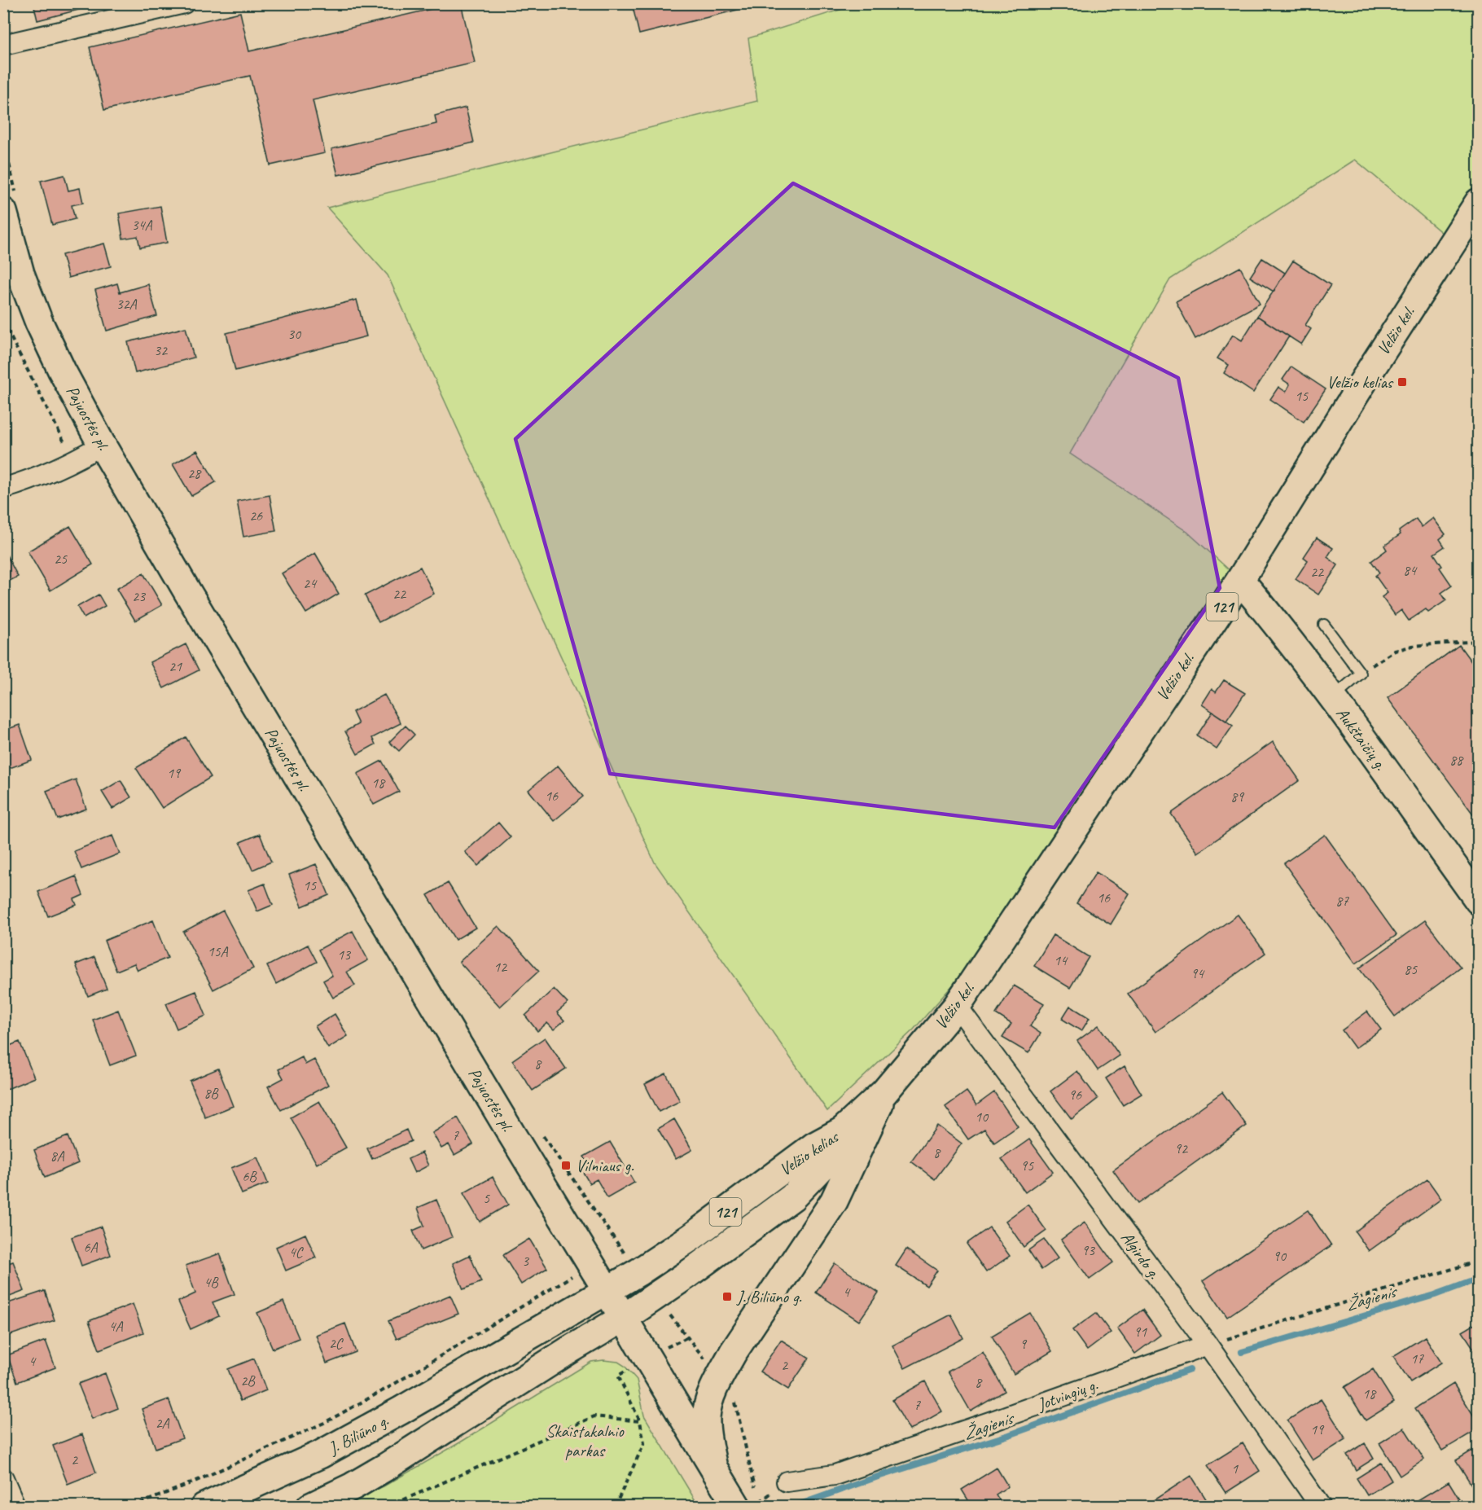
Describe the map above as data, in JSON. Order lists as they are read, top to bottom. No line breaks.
{"streets":{"main road":["Velžio kel.","Pajuostės pl.","121","Aukštaičių g.","Velžio kelias","J. Biliūno g."],"street":["Algirdo g.","Jotvingių g."]},"crossings":[["Velžio kel.","Aukštaičių g."],["Velžio kel.","Velžio kelias"],["Velžio kel.","Algirdo g."],["Pajuostės pl.","Velžio kelias"],["Pajuostės pl.","J. Biliūno g."],["Velžio kelias","J. Biliūno g."],["Algirdo g.","Jotvingių g."]],"water":["Žagienis"],"parks":["Skaistakalnio parkas"],"places":{"transit":["Velžio kelias","Vilniaus g.","J. Biliūno g."]},"house_numbers":["34A","32A","30","32","15","28","26","25","84","22","24","22","23","21","88","19","18","16","89","15","16","87","15A","13","14","12","85","94","8","8B","96","10","7","92","8","8A","95","6B","5","6A","93","4C","90","3","4B","4","4A","91","2C","9","17","4","2","2B","8","18","7","2A","19","2","1"]}
